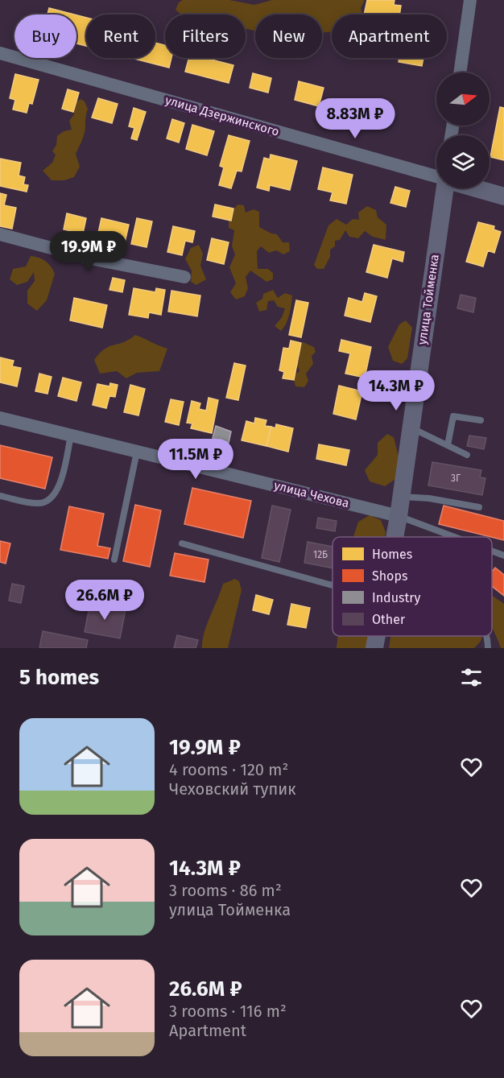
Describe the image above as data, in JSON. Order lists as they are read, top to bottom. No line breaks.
{"streets":{"street":["улица Дзержинского","улица Тойменка","улица Чехова"]},"crossings":[["улица Тойменка","улица Чехова"]],"house_numbers":["3Г","12Б"],"legend":["Homes","Shops","Industry","Other"],"north":"right","page":{"chip":["Buy","Rent","Filters","New","Apartment"],"price":["8.83M ₽","19.9M ₽","14.3M ₽","11.5M ₽","26.6M ₽"],"heading":"5 homes","list":[{"name":"19.9M ₽","note":"4 rooms · 120 m² · Чеховский тупик"},{"name":"14.3M ₽","note":"3 rooms · 86 m² · улица Тойменка"},{"name":"26.6M ₽","note":"3 rooms · 116 m² · Apartment"}]}}
